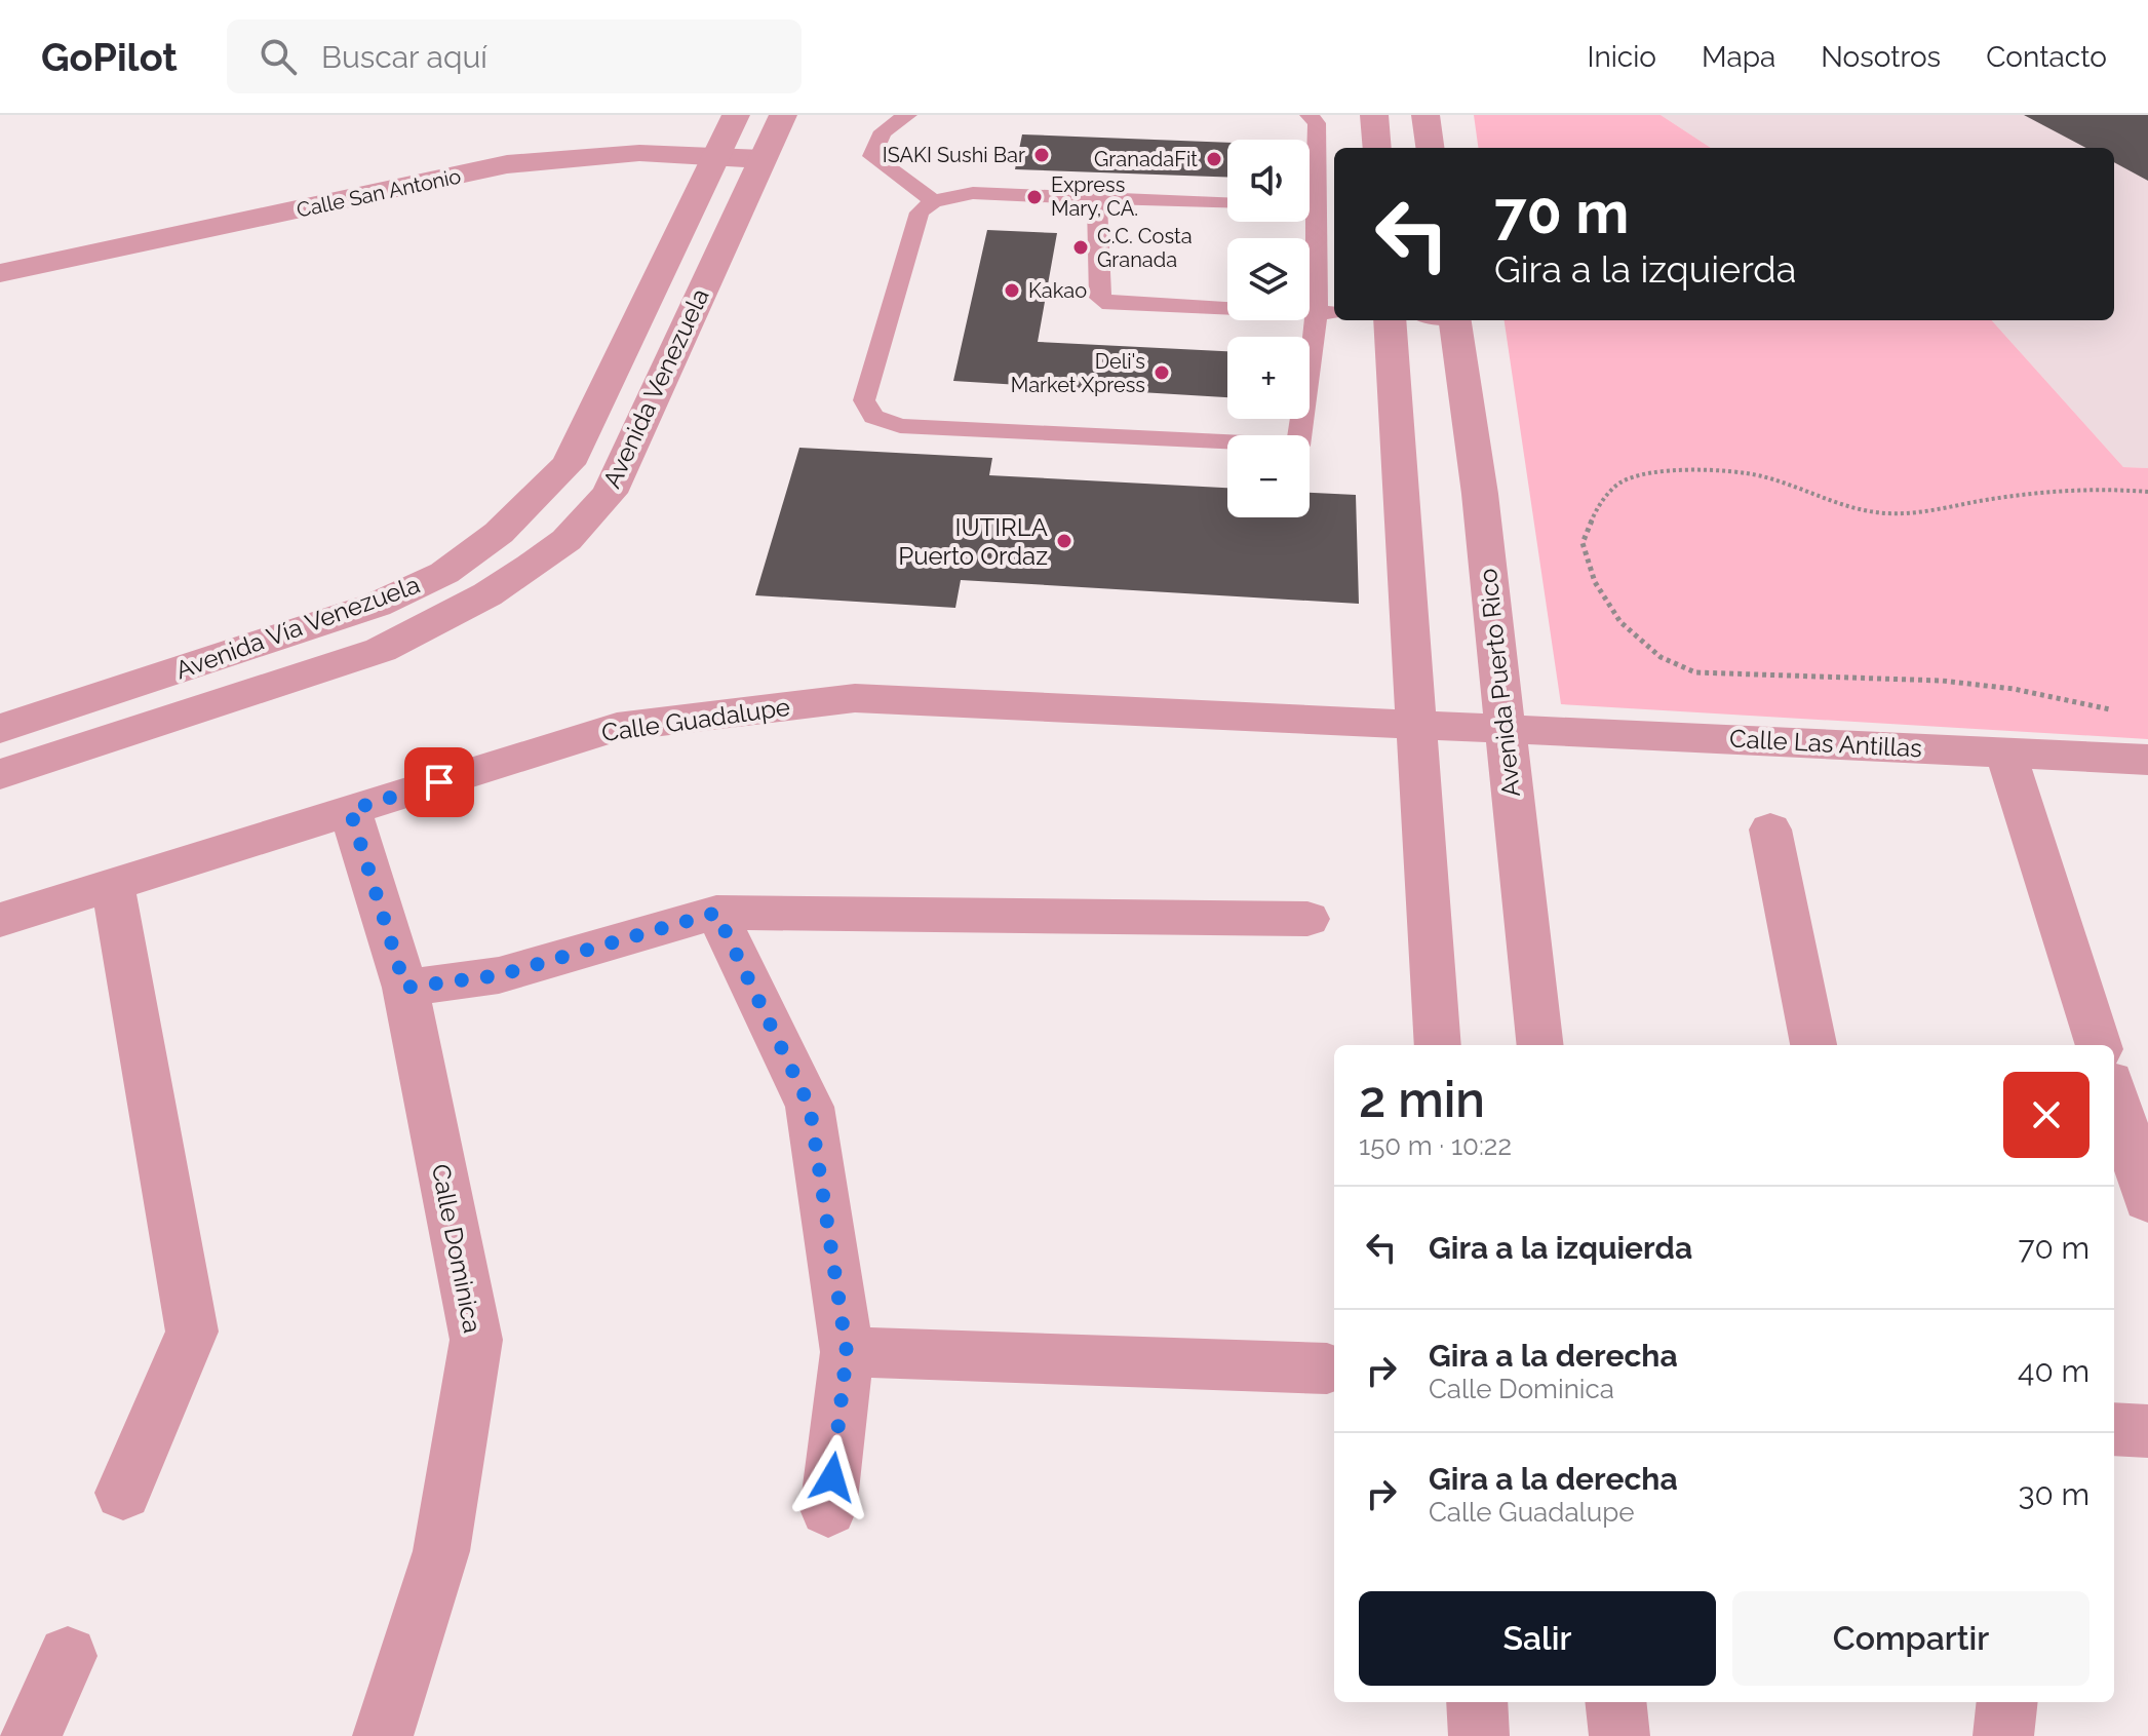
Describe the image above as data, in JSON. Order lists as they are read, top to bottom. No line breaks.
{"streets":{"street":["Calle San Antonio","Avenida Venezuela","Avenida Vía Venezuela","Avenida Puerto Rico","Calle Guadalupe","Calle Las Antillas","Calle Dominica"]},"crossings":[["Calle San Antonio","Avenida Venezuela"],["Calle San Antonio","Avenida Vía Venezuela"],["Avenida Puerto Rico","Calle Guadalupe"],["Avenida Puerto Rico","Calle Las Antillas"],["Calle Guadalupe","Calle Las Antillas"],["Calle Guadalupe","Calle Dominica"]],"places":["ISAKI Sushi Bar","GranadaFit","Express Mary, CA.","C.C. Costa Granada","Kakao","Deli's Market Xpress","IUTIRLA Puerto Ordaz"],"page":{"header":"GoPilot","search":"Buscar aquí","nav":["Inicio","Mapa","Nosotros","Contacto"],"map_buttons":["+","−"],"turn":["70 m","Gira a la izquierda"],"heading":["2 min","150 m · 10:22"],"list":[{"name":"Gira a la izquierda","value":"70 m"},{"name":"Gira a la derecha","note":"Calle Dominica","value":"40 m"},{"name":"Gira a la derecha","note":"Calle Guadalupe","value":"30 m"}],"buttons":["Salir","Compartir"]}}
